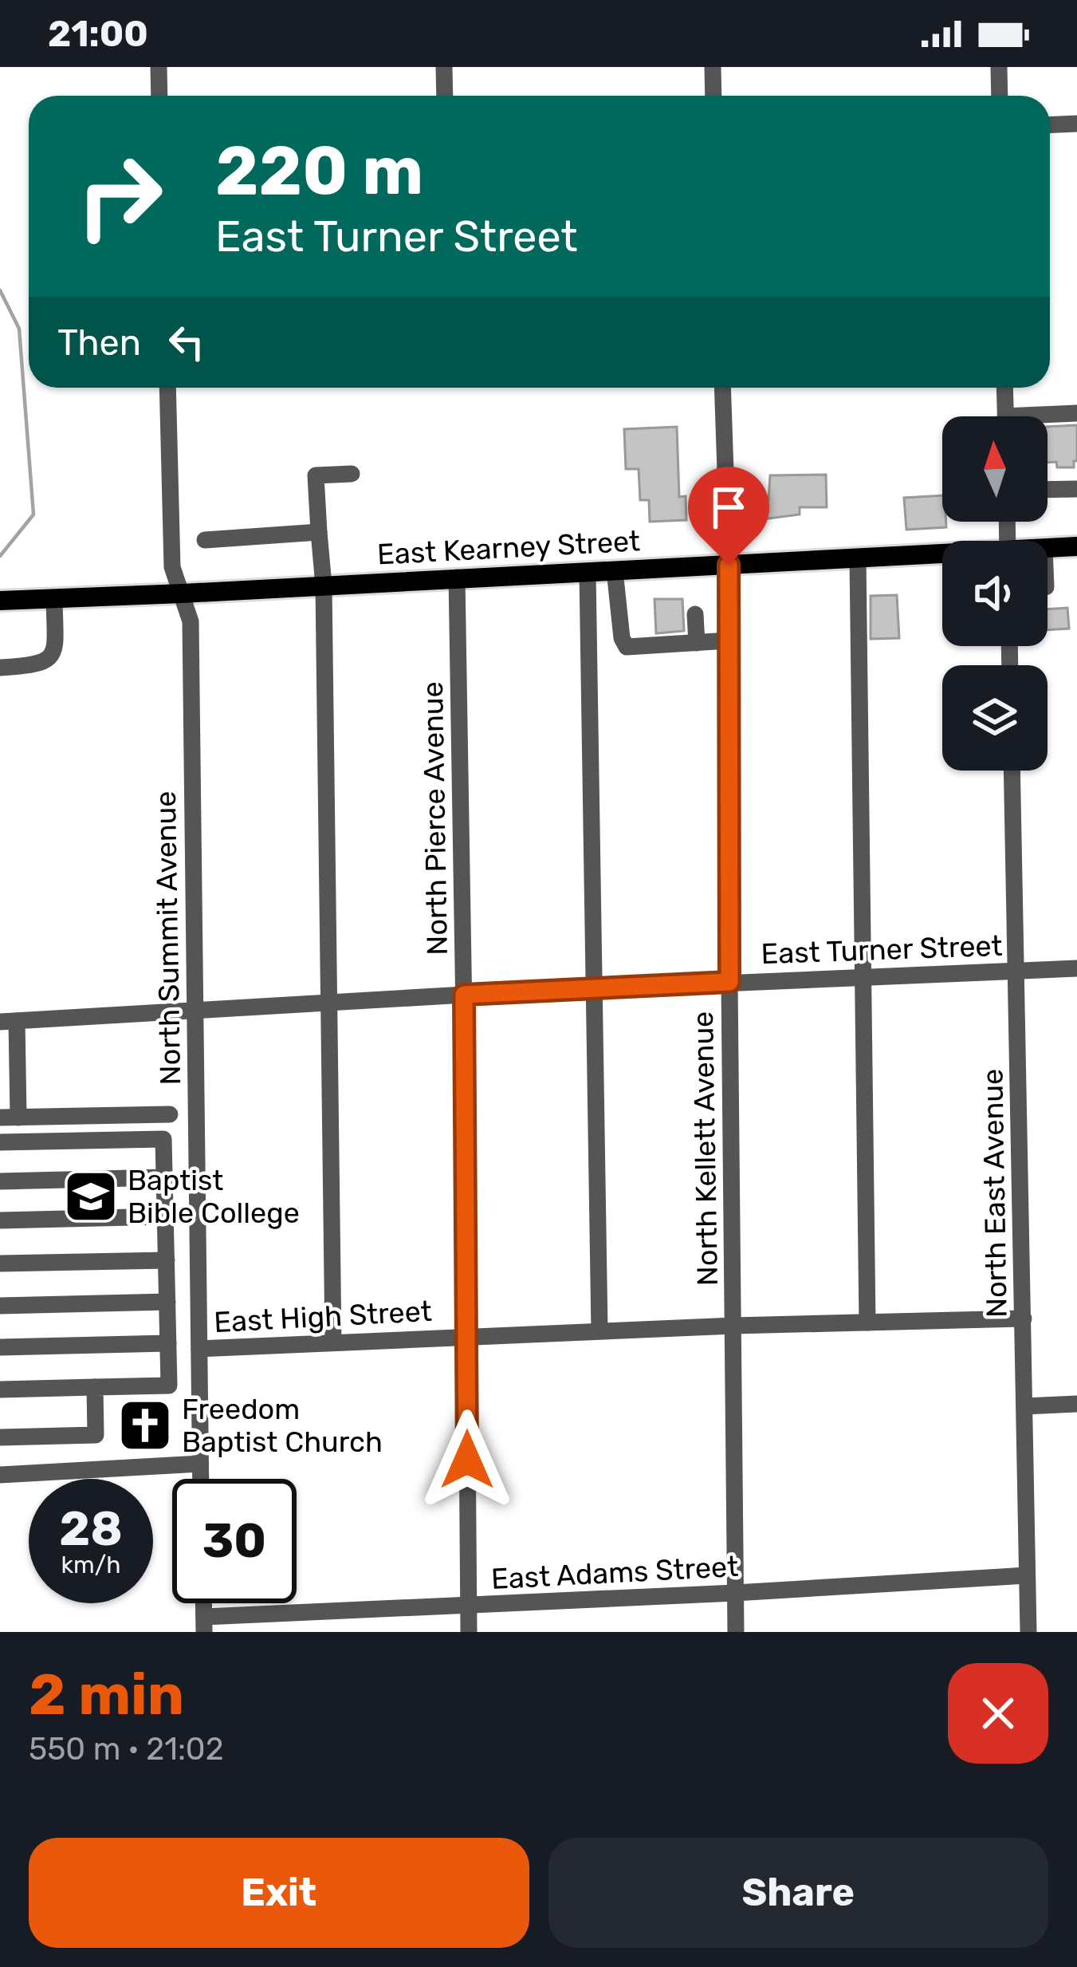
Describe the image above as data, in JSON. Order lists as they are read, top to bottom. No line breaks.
{"streets":{"main road":["East Kearney Street"],"street":["North Pierce Avenue","North Summit Avenue","East Turner Street","North Kellett Avenue","North East Avenue","East High Street","East Adams Street"]},"crossings":[["East Kearney Street","North Pierce Avenue"],["East Kearney Street","North Summit Avenue"],["East Kearney Street","North Kellett Avenue"],["North Pierce Avenue","East Turner Street"],["North Pierce Avenue","East High Street"],["North Pierce Avenue","East Adams Street"],["North Summit Avenue","East Turner Street"],["North Summit Avenue","East High Street"],["East Turner Street","North Kellett Avenue"],["East Turner Street","North East Avenue"],["North Kellett Avenue","East High Street"],["North Kellett Avenue","East Adams Street"],["North East Avenue","East High Street"],["North East Avenue","East Adams Street"]],"places":{"school or university":["Baptist Bible College"],"church":["Freedom Baptist Church"]},"north":"top","page":{"status":"21:00","turn":["220 m","East Turner Street"],"then":"Then","speed":"28 km/h","limit":"30","heading":["2 min","550 m · 21:02"],"buttons":["Exit","Share"]}}
